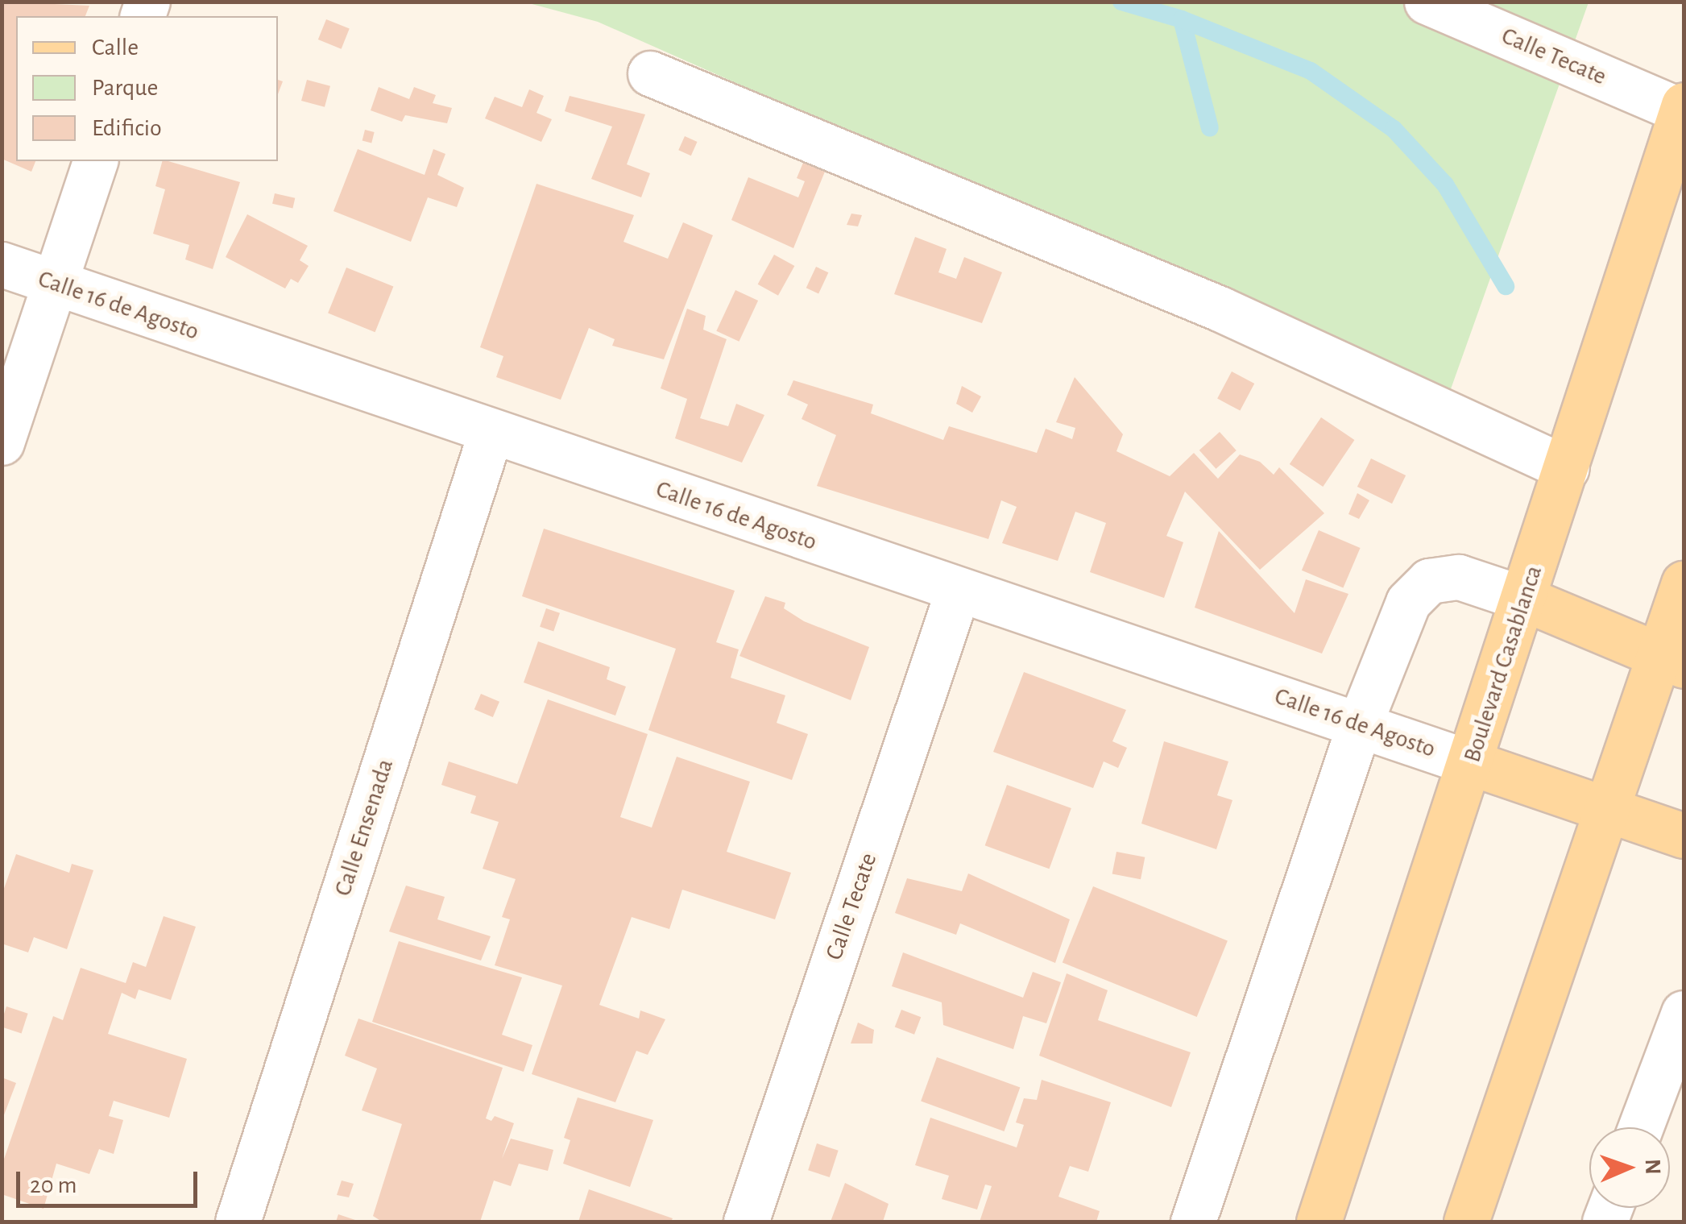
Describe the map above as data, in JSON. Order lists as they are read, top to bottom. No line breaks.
{"streets":{"main road":["Boulevard Casablanca"],"street":["Calle Tecate","Calle 16 de Agosto","Calle Ensenada"]},"crossings":[["Calle Tecate","Calle 16 de Agosto"],["Calle Tecate","Boulevard Casablanca"],["Calle 16 de Agosto","Boulevard Casablanca"],["Calle 16 de Agosto","Calle Ensenada"]],"legend":["Calle","Parque","Edificio"],"scale_bar":"20 m","north":"right"}
